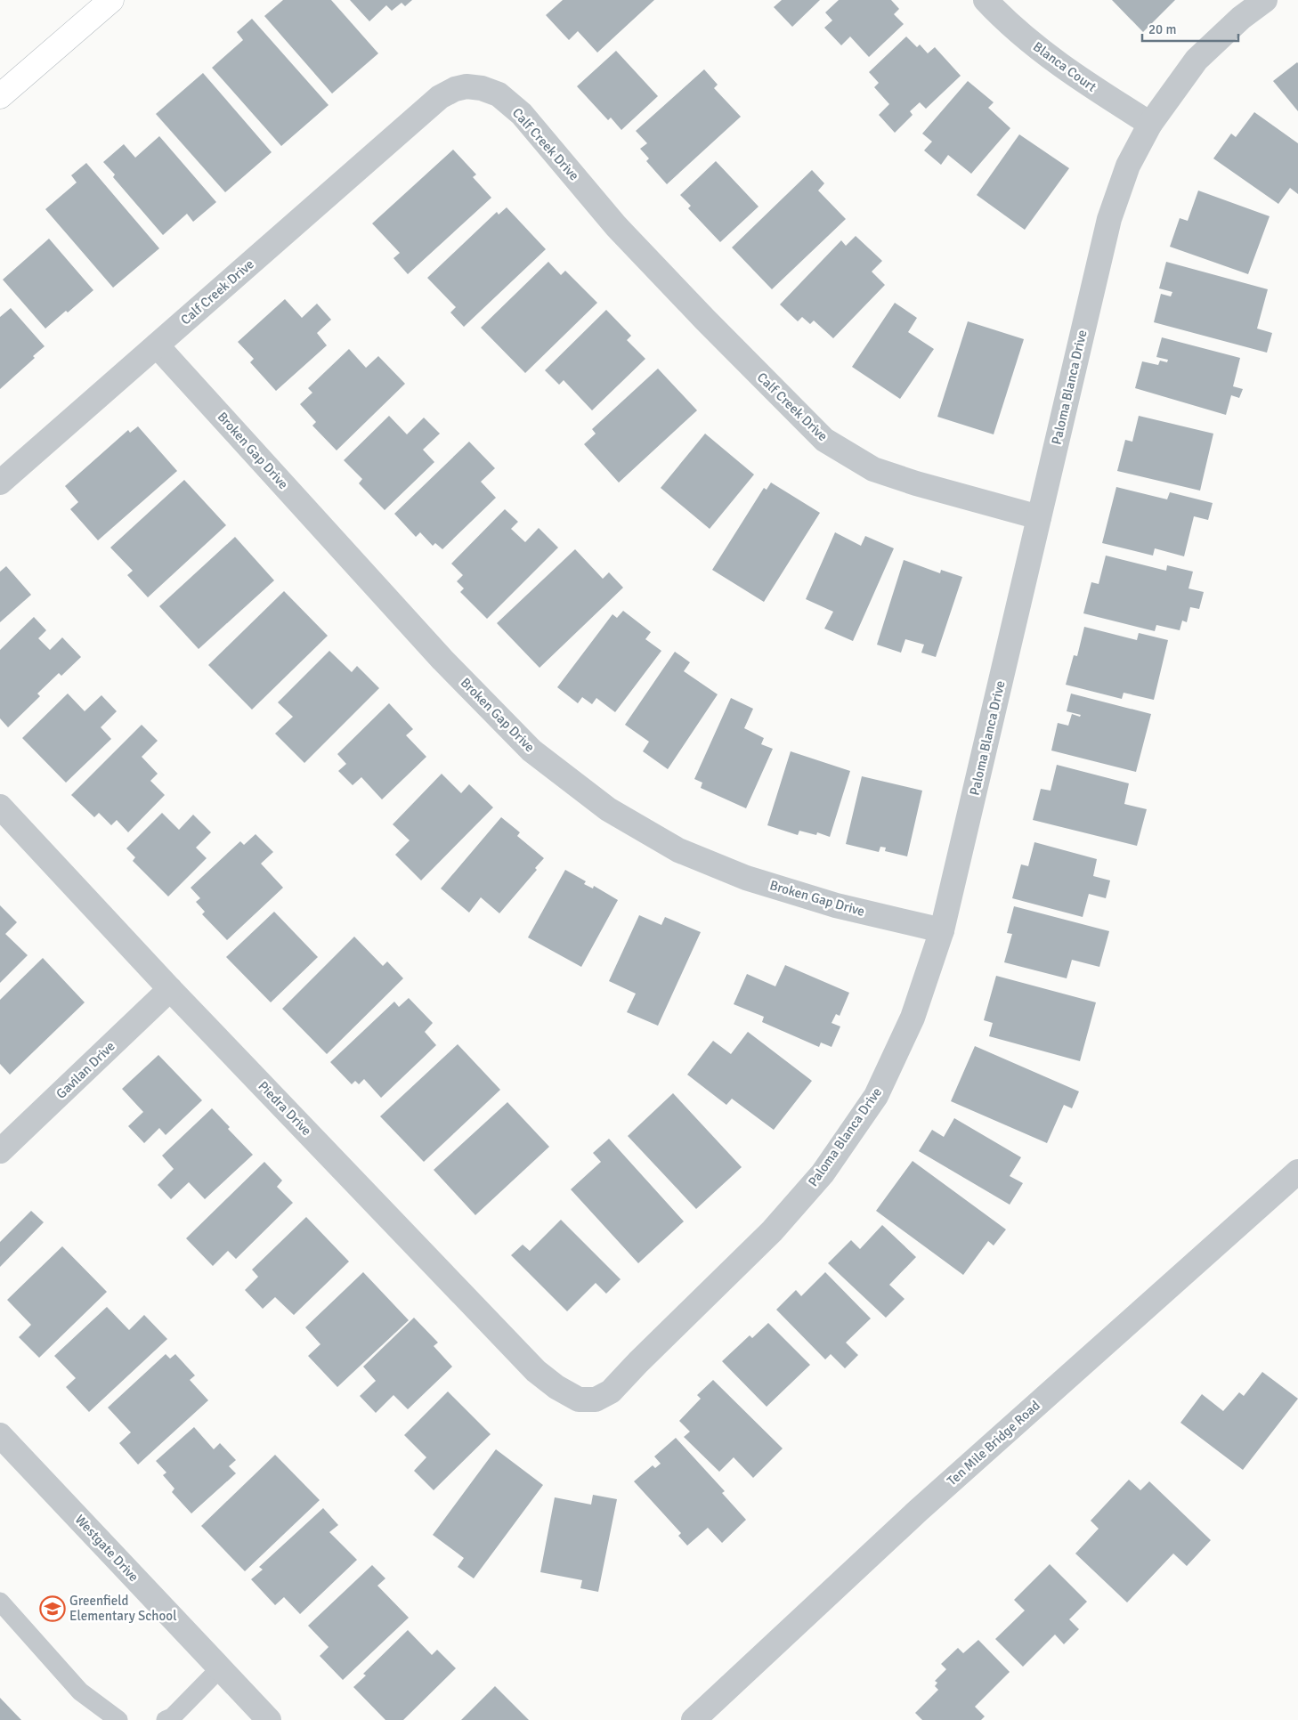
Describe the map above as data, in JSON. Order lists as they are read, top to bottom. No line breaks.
{"streets":{"street":["Blanca Court","Calf Creek Drive","Paloma Blanca Drive","Broken Gap Drive","Gavilan Drive","Piedra Drive","Ten Mile Bridge Road","Westgate Drive"]},"crossings":[["Blanca Court","Paloma Blanca Drive"],["Calf Creek Drive","Paloma Blanca Drive"],["Calf Creek Drive","Broken Gap Drive"],["Paloma Blanca Drive","Broken Gap Drive"],["Paloma Blanca Drive","Piedra Drive"],["Gavilan Drive","Piedra Drive"]],"places":{"school or university":["Greenfield Elementary School"]},"scale_bar":"20 m"}
